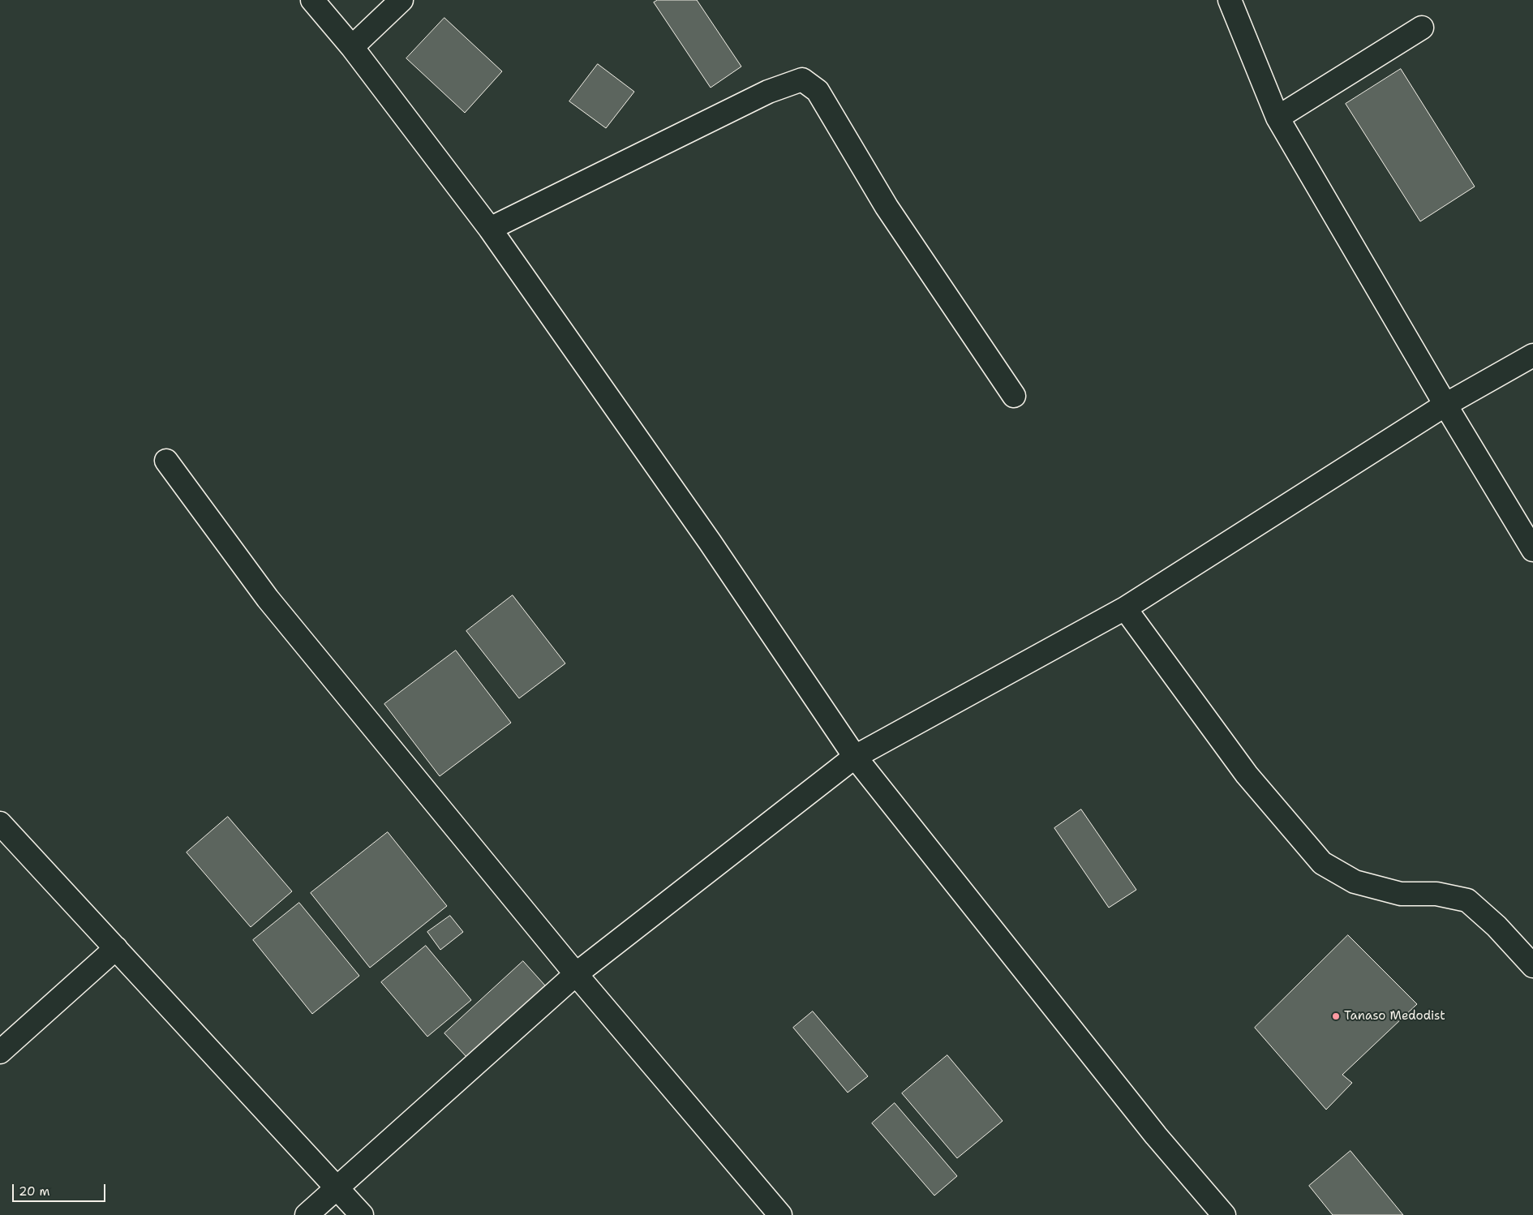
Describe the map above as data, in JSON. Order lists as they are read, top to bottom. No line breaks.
{"places":["Tanaso Medodist"],"scale_bar":"20 m"}
